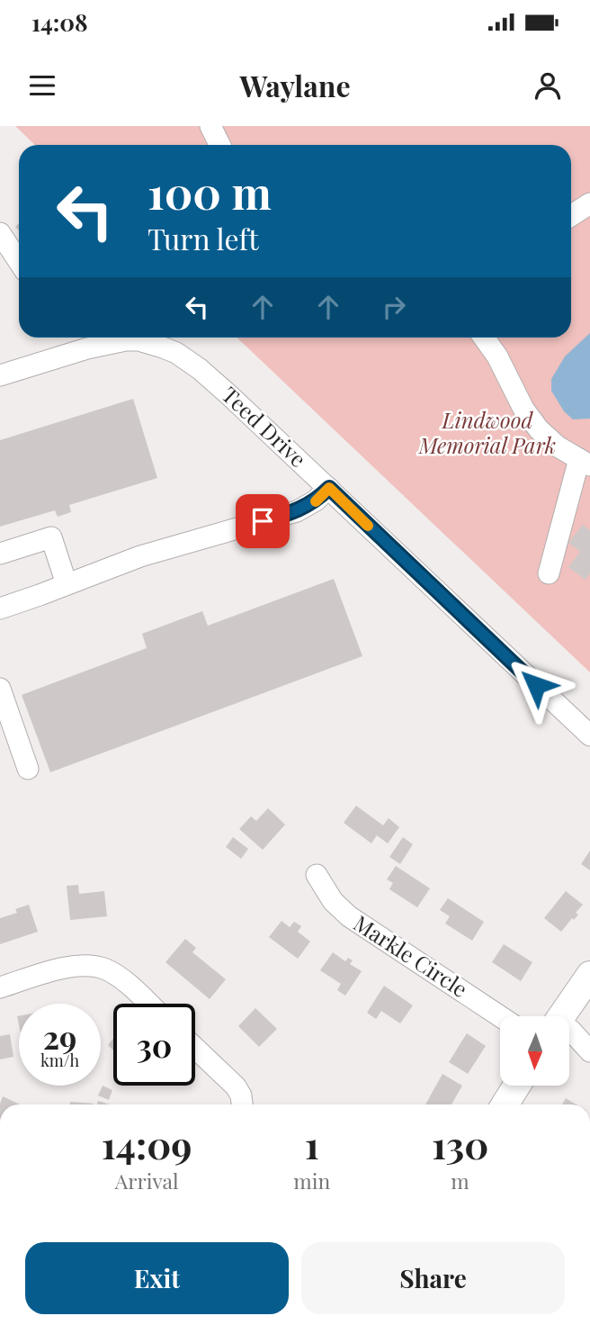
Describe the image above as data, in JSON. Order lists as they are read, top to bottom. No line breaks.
{"streets":{"street":["Teed Drive","Markle Circle"]},"parks":["Lindwood Memorial Park"],"north":"bottom","page":{"status":"14:08","header":"Waylane","turn":["100 m","Turn left"],"speed":"29 km/h","limit":"30","eta":["14:09","Arrival","1","min","130","m"],"buttons":["Exit","Share"]}}
